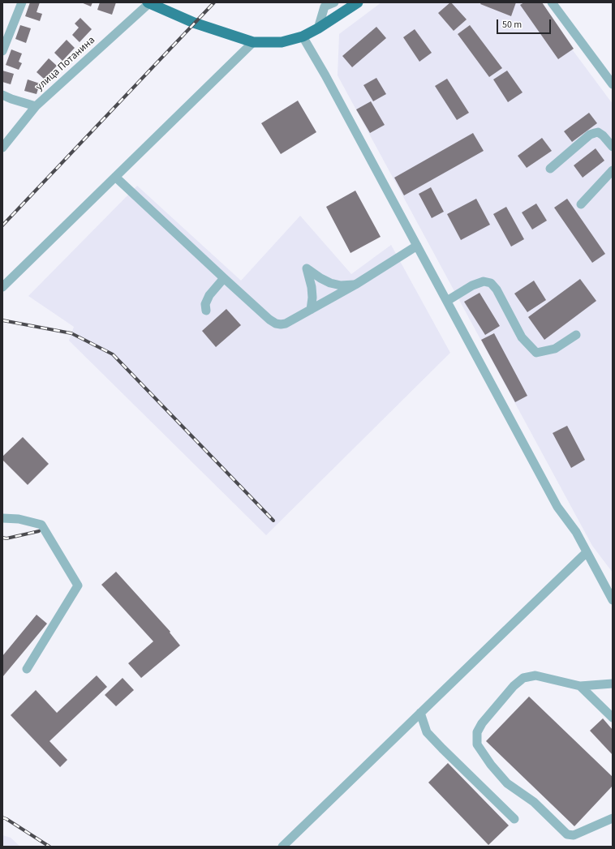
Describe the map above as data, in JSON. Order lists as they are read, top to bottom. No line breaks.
{"streets":{"street":["улица Потанина"]},"scale_bar":"50 m"}
